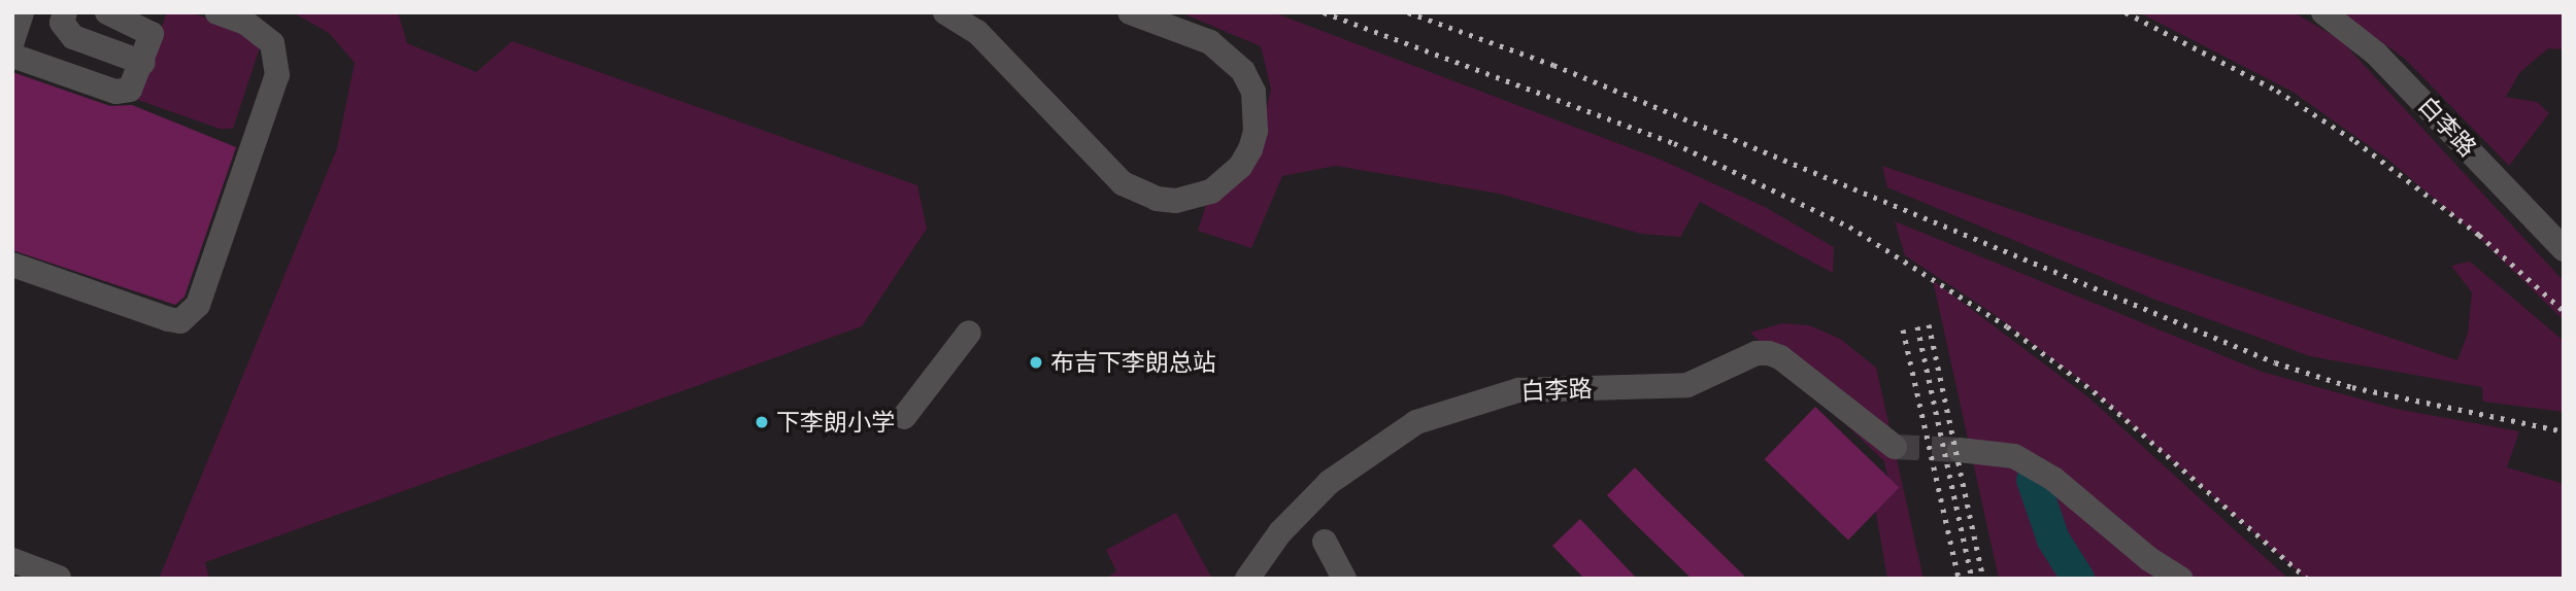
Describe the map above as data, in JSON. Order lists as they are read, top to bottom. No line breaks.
{"streets":{"street":["白李路"]},"places":["布吉下李朗总站","下李朗小学"]}
